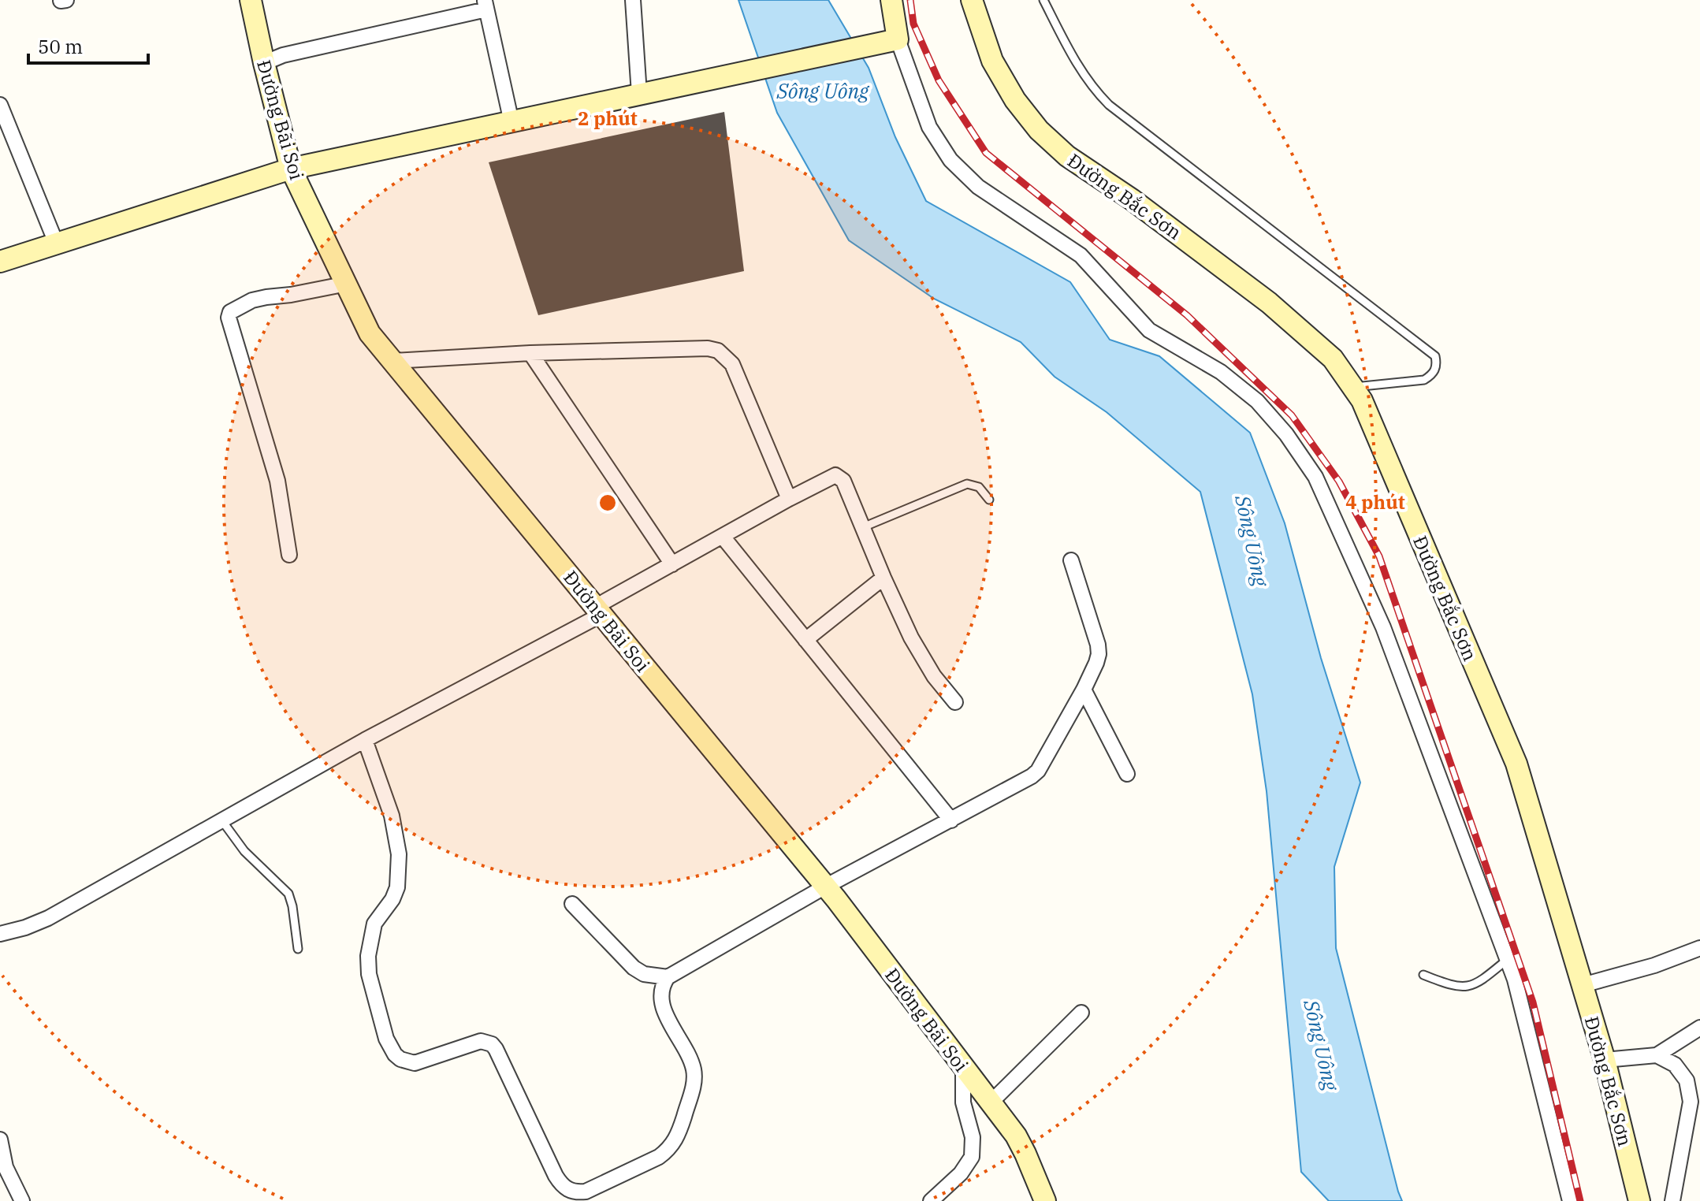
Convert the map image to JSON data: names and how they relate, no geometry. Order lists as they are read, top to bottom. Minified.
{"streets":{"main road":["Đường Bãi Soi","Đường Bắc Sơn"]},"water":["Sông Uông"],"scale_bar":"50 m","rings":["2 phút","4 phút"]}
